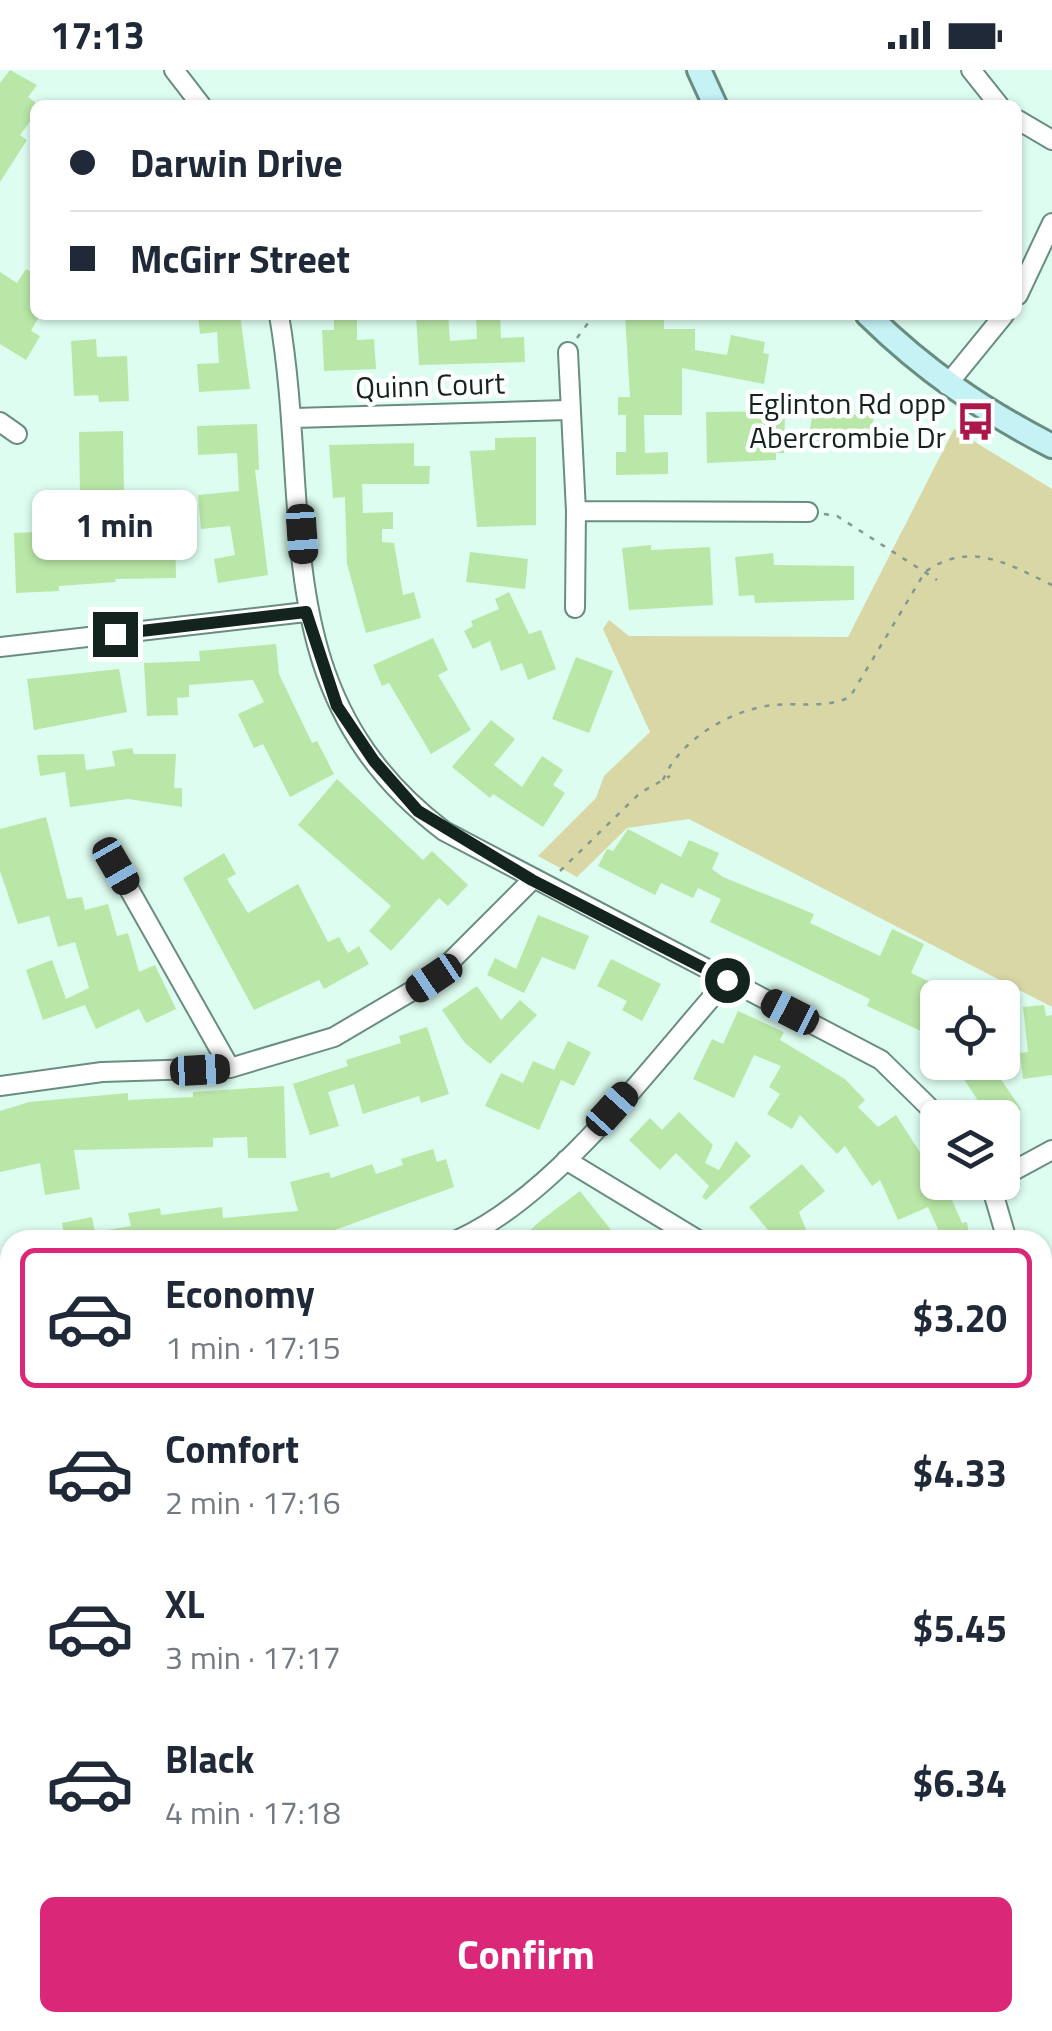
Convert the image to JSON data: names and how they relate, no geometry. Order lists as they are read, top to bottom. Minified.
{"streets":{"street":["Quinn Court"]},"places":{"bus stop":["Eglinton Rd opp Abercrombie Dr"]},"page":{"status":"17:13","banner":["Darwin Drive","McGirr Street"],"bubble":"1 min","list":[{"name":"Economy","note":"1 min · 17:15","value":"$3.20"},{"name":"Comfort","note":"2 min · 17:16","value":"$4.33"},{"name":"XL","note":"3 min · 17:17","value":"$5.45"},{"name":"Black","note":"4 min · 17:18","value":"$6.34"}],"buttons":"Confirm"}}
